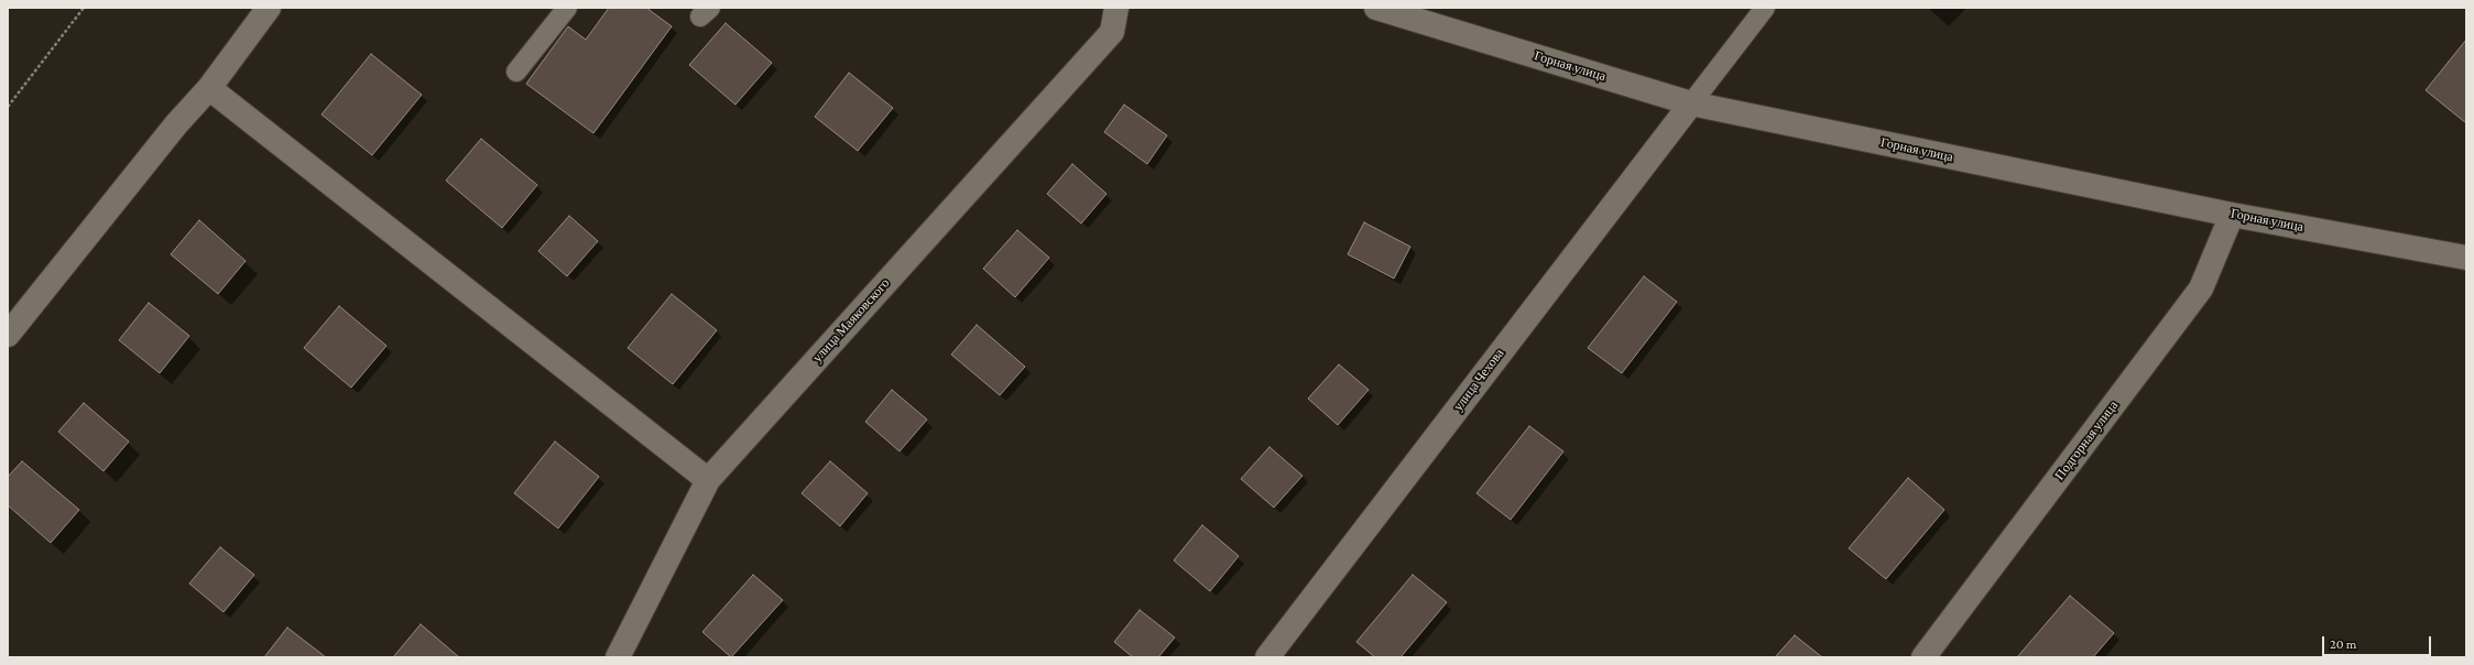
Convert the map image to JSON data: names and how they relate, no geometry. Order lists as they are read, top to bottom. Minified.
{"streets":{"street":["Горная улица","улица Маяковского","улица Чехова","Подгорная улица"]},"crossings":[["Горная улица","улица Чехова"],["Горная улица","Подгорная улица"]],"scale_bar":"20 m"}
